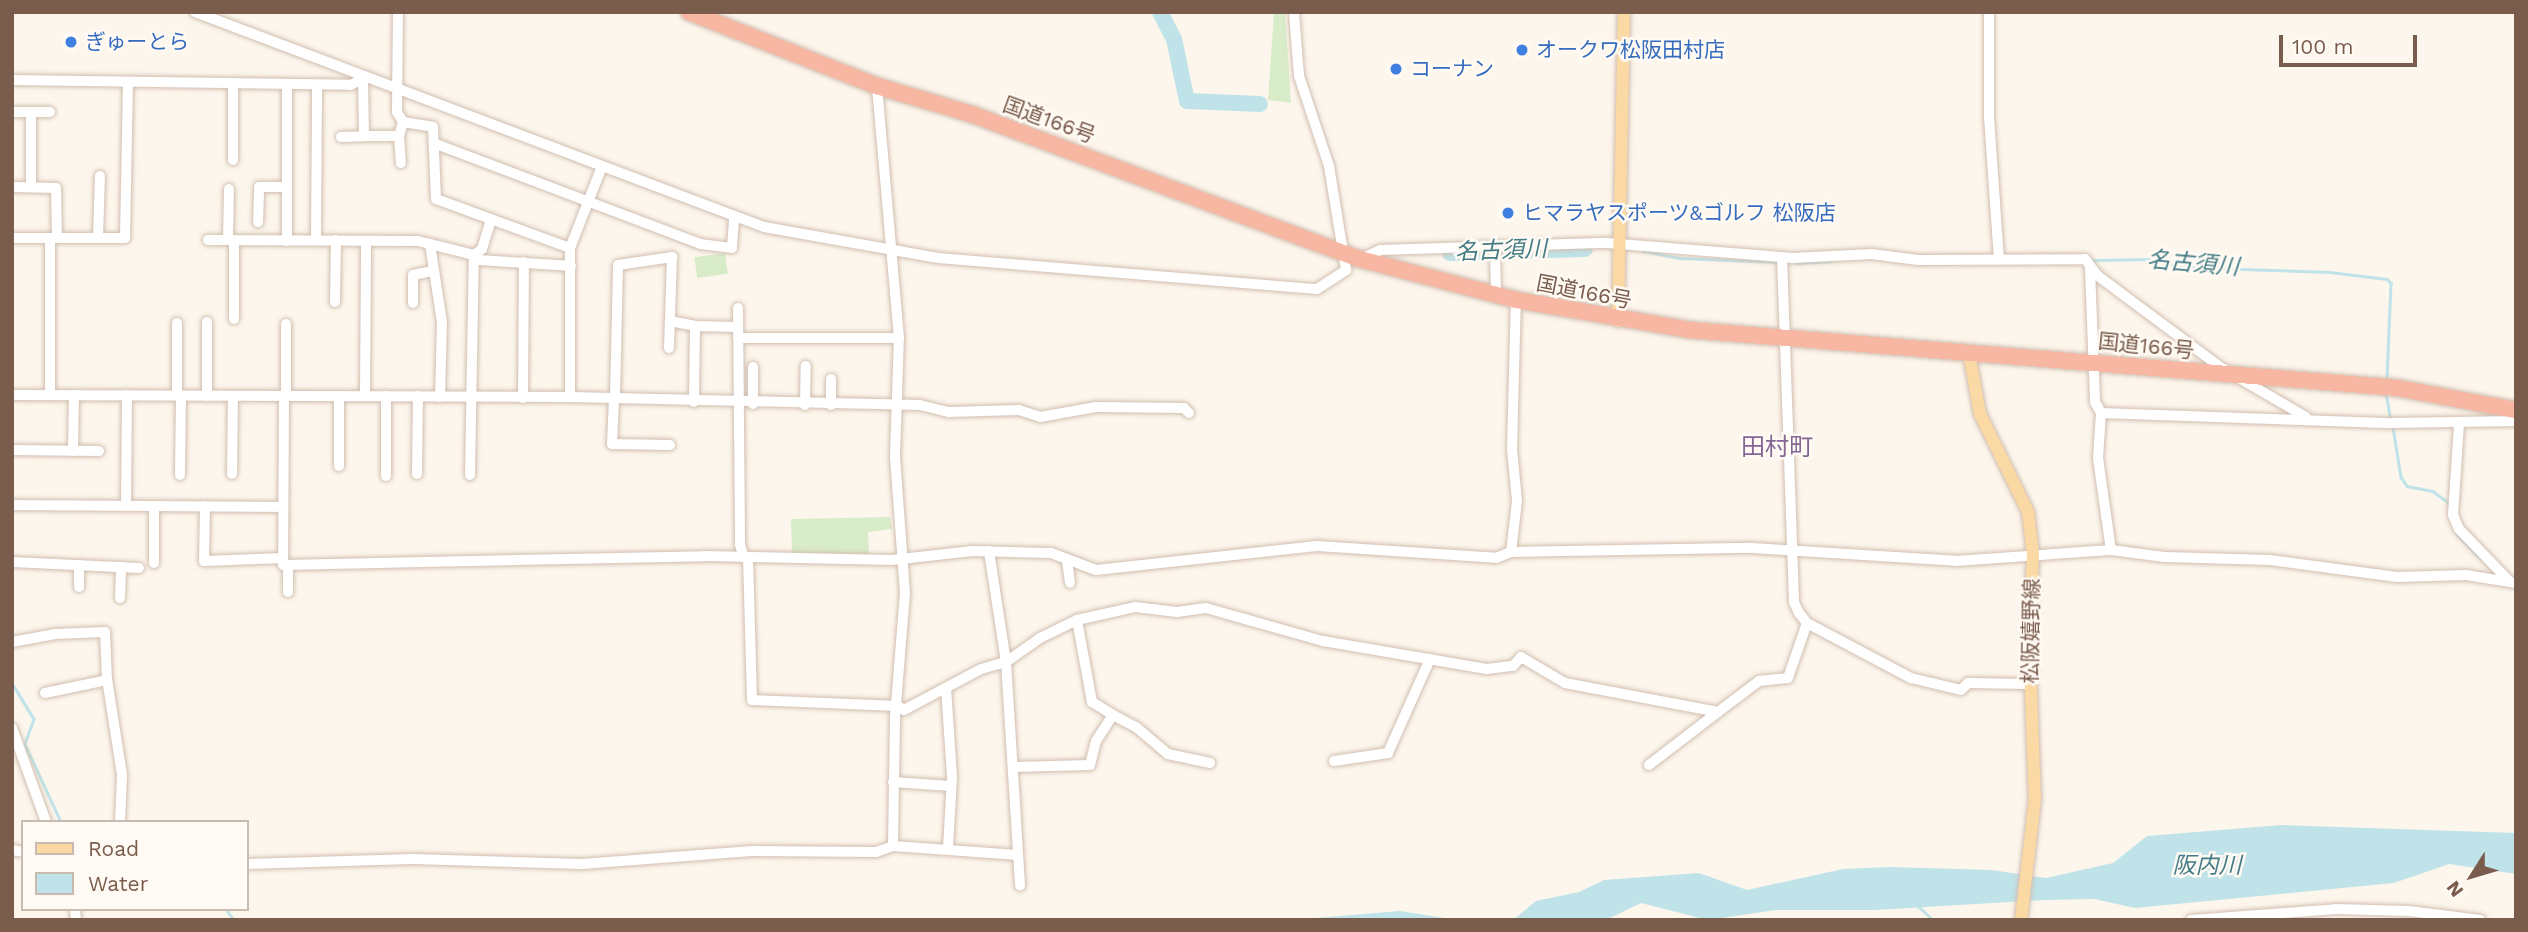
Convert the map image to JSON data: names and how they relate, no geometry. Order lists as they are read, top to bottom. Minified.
{"streets":{"highway":["国道166号"],"main road":["松阪嬉野線"]},"crossings":[["国道166号","松阪嬉野線"]],"districts":["田村町"],"water":["名古須川","阪内川"],"places":["ぎゅーとら","オークワ松阪田村店","コーナン","ヒマラヤスポーツ&ゴルフ 松阪店"],"legend":["Road","Water"],"scale_bar":"100 m","north":"bottom left"}
